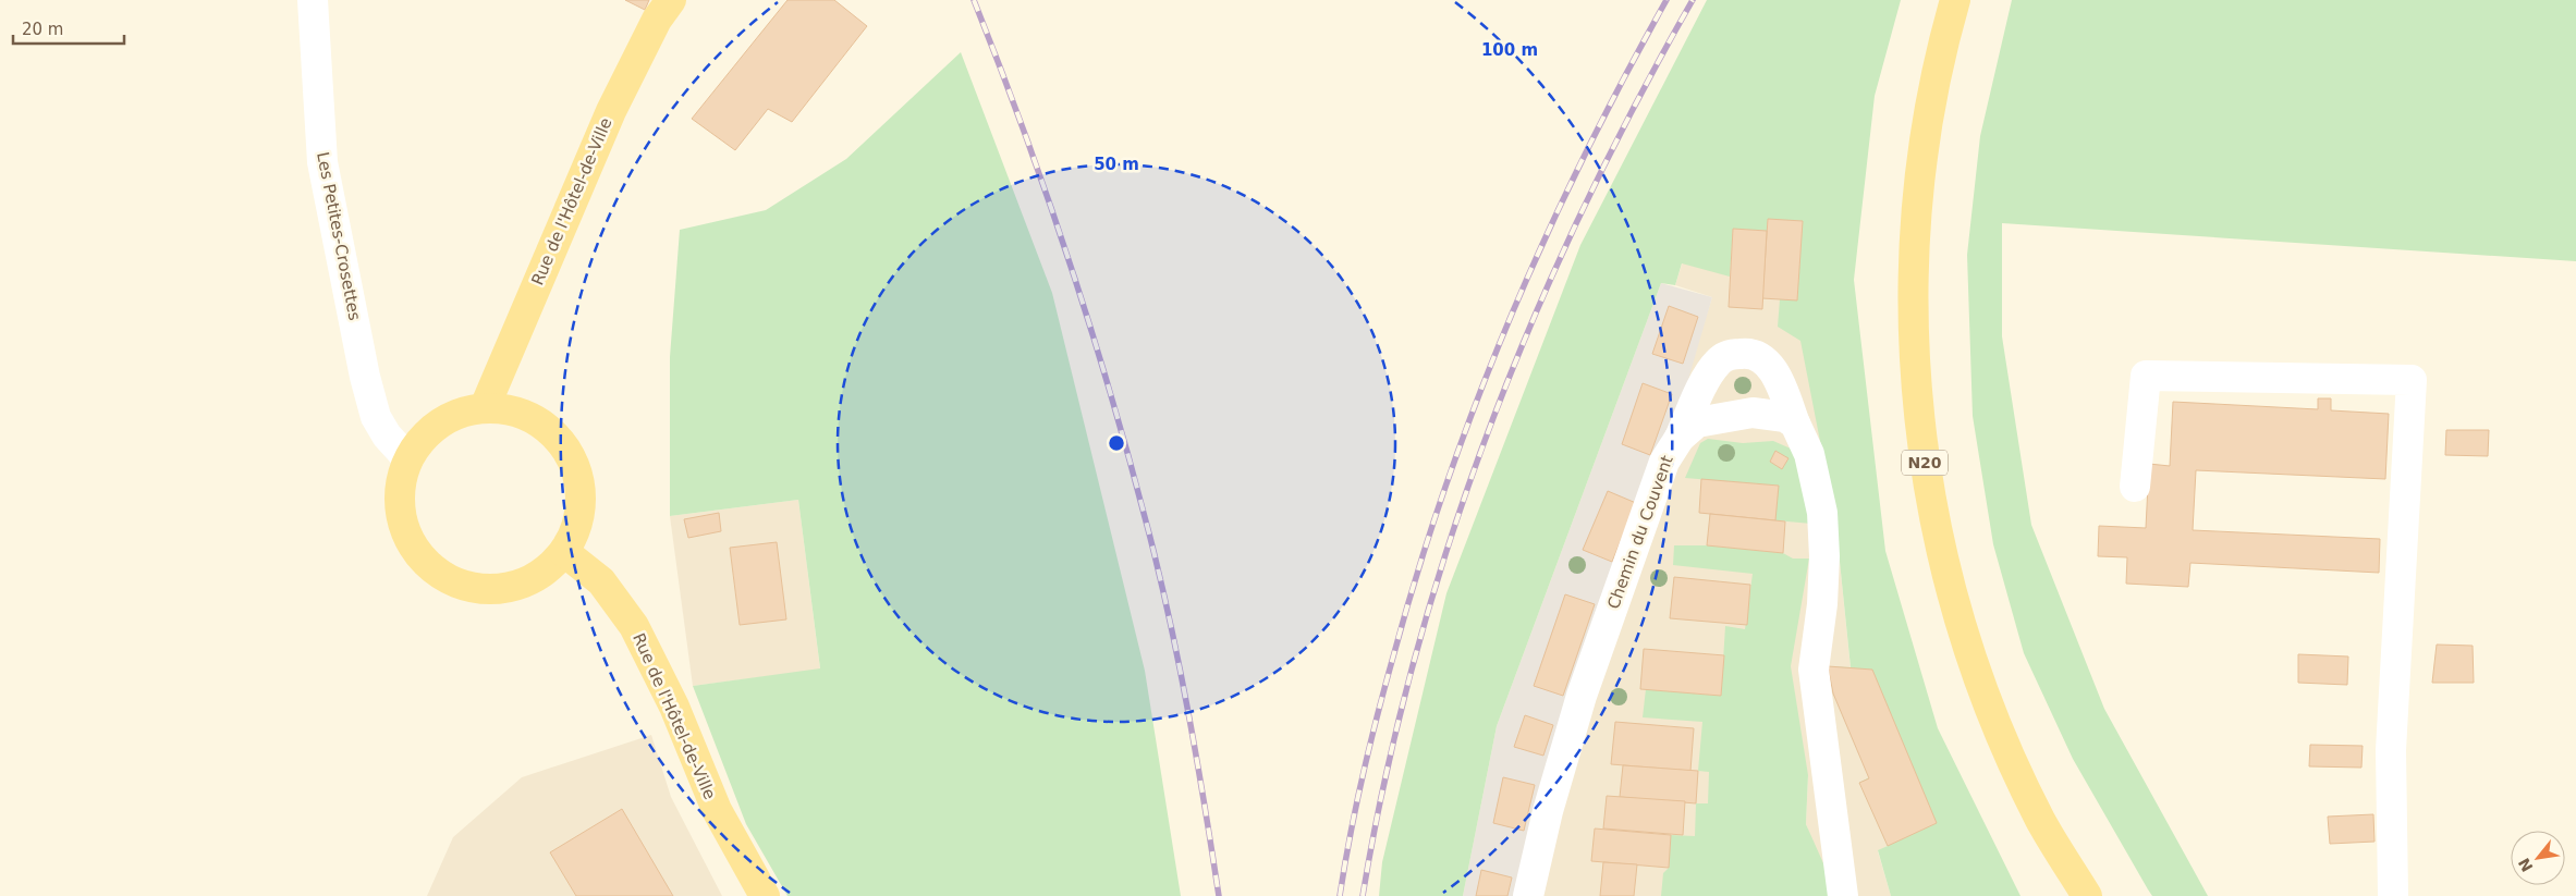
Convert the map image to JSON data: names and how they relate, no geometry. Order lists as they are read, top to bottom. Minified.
{"streets":{"main road":["Rue de l'Hôtel-de-Ville","N20"],"street":["Les Petites-Crosettes","Chemin du Couvent"]},"crossings":[["Rue de l'Hôtel-de-Ville","Les Petites-Crosettes"]],"scale_bar":"20 m","north":"bottom left","rings":["100 m","50 m"]}
